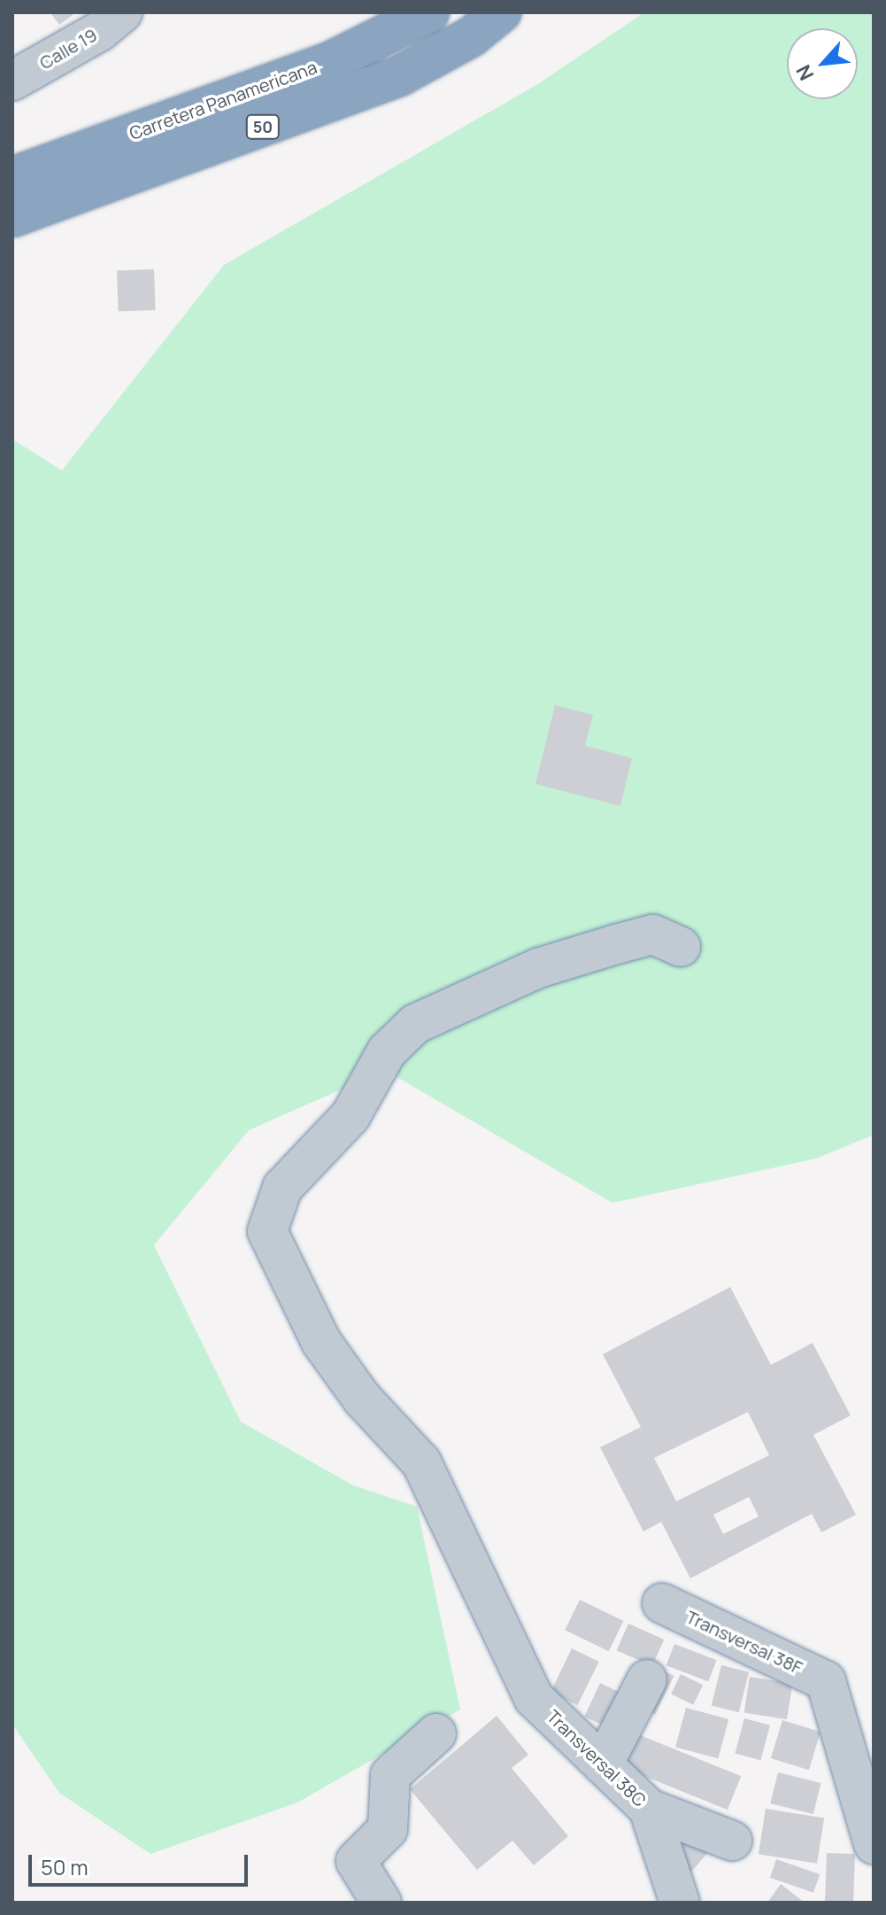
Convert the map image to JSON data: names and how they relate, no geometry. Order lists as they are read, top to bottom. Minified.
{"streets":{"highway":["Carretera Panamericana","50"],"street":["Calle 19","Transversal 38F","Transversal 38C"]},"scale_bar":"50 m","north":"bottom left"}
